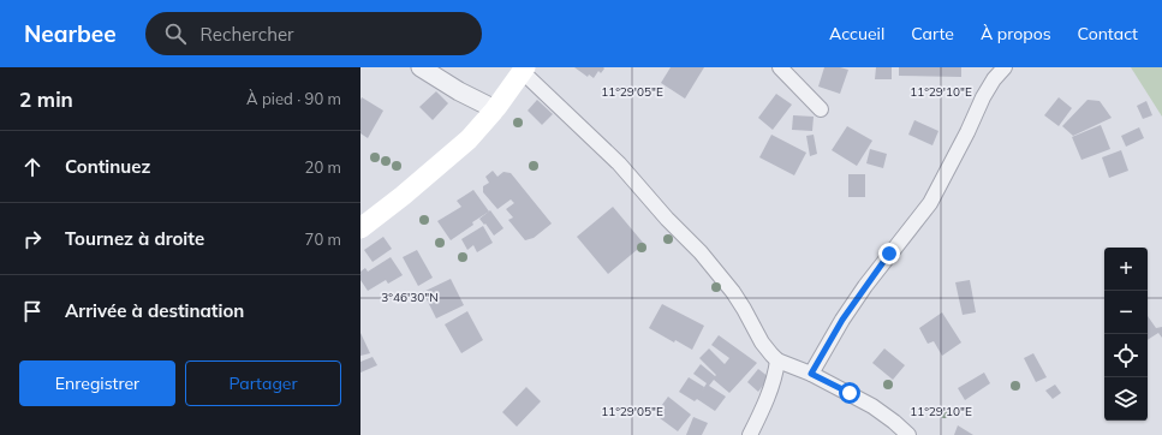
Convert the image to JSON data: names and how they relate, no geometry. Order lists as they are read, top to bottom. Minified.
{"page":{"header":"Nearbee","search":"Rechercher","nav":["Accueil","Carte","À propos","Contact"],"heading":["2 min","À pied · 90 m"],"list":[["Continuez","20 m"],["Tournez à droite","70 m"],"Arrivée à destination"],"map_buttons":["+","−"],"buttons":["Enregistrer","Partager"]},"coordinates":["11°29'05\"E","11°29'10\"E","3°46'30\"N"]}
